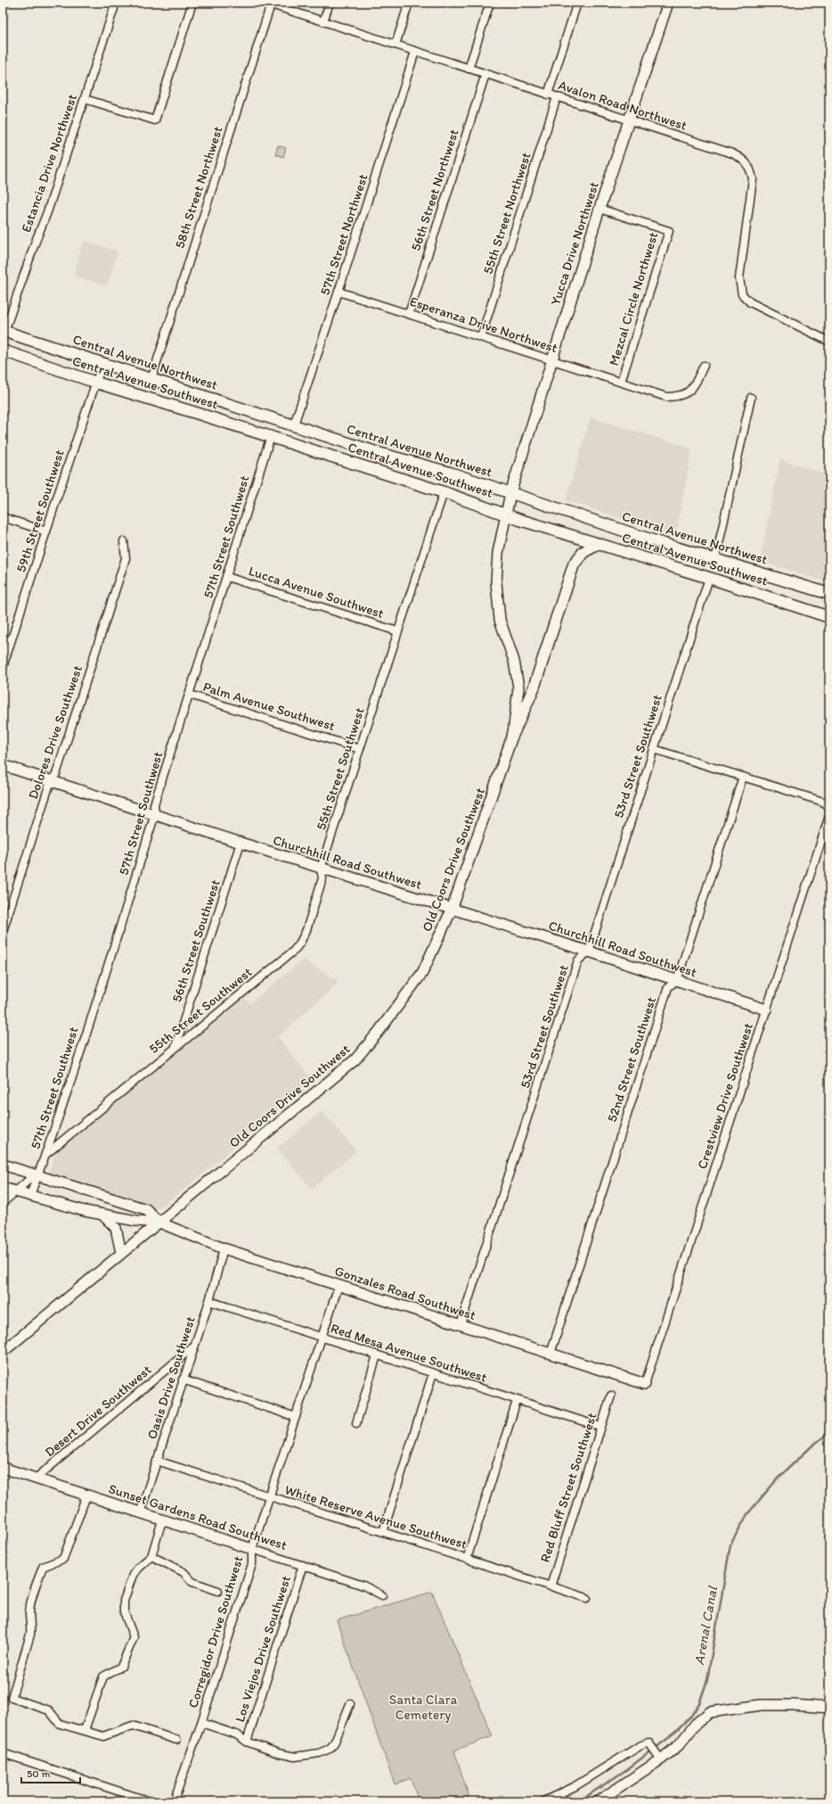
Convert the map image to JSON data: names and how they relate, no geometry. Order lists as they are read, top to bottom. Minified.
{"streets":{"main road":["Central Avenue Northwest","Central Avenue Southwest"],"street":["Avalon Road Northwest","Estancia Drive Northwest","58th Street Northwest","56th Street Northwest","55th Street Northwest","57th Street Northwest","Yucca Drive Northwest","Mezcal Circle Northwest","Esperanza Drive Northwest","59th Street Southwest","57th Street Southwest","Lucca Avenue Southwest","Palm Avenue Southwest","Dolores Drive Southwest","53rd Street Southwest","55th Street Southwest","Old Coors Drive Southwest","Churchhill Road Southwest","56th Street Southwest","52nd Street Southwest","Crestview Drive Southwest","Gonzales Road Southwest","Red Mesa Avenue Southwest","Oasis Drive Southwest","Desert Drive Southwest","Red Bluff Street Southwest","Sunset Gardens Road Southwest","White Reserve Avenue Southwest","Corregidor Drive Southwest","Los Viejos Drive Southwest"]},"crossings":[["Avalon Road Northwest","58th Street Northwest"],["Avalon Road Northwest","56th Street Northwest"],["Avalon Road Northwest","55th Street Northwest"],["Avalon Road Northwest","57th Street Northwest"],["Avalon Road Northwest","Yucca Drive Northwest"],["Estancia Drive Northwest","Central Avenue Northwest"],["58th Street Northwest","Central Avenue Northwest"],["56th Street Northwest","Esperanza Drive Northwest"],["55th Street Northwest","Esperanza Drive Northwest"],["57th Street Northwest","Esperanza Drive Northwest"],["57th Street Northwest","Central Avenue Northwest"],["Yucca Drive Northwest","Mezcal Circle Northwest"],["Yucca Drive Northwest","Esperanza Drive Northwest"],["Yucca Drive Northwest","Central Avenue Northwest"],["Yucca Drive Northwest","Old Coors Drive Southwest"],["Mezcal Circle Northwest","Esperanza Drive Northwest"],["Central Avenue Northwest","59th Street Southwest"],["Central Avenue Northwest","Old Coors Drive Southwest"],["Central Avenue Southwest","59th Street Southwest"],["Central Avenue Southwest","57th Street Southwest"],["Central Avenue Southwest","53rd Street Southwest"],["Central Avenue Southwest","55th Street Southwest"],["Central Avenue Southwest","Old Coors Drive Southwest"],["57th Street Southwest","Lucca Avenue Southwest"],["57th Street Southwest","Palm Avenue Southwest"],["57th Street Southwest","55th Street Southwest"],["57th Street Southwest","Churchhill Road Southwest"],["57th Street Southwest","Gonzales Road Southwest"],["Lucca Avenue Southwest","55th Street Southwest"],["Palm Avenue Southwest","55th Street Southwest"],["Dolores Drive Southwest","Churchhill Road Southwest"],["53rd Street Southwest","Churchhill Road Southwest"],["53rd Street Southwest","Gonzales Road Southwest"],["55th Street Southwest","Churchhill Road Southwest"],["55th Street Southwest","56th Street Southwest"],["Old Coors Drive Southwest","Churchhill Road Southwest"],["Old Coors Drive Southwest","Gonzales Road Southwest"],["Churchhill Road Southwest","56th Street Southwest"],["Churchhill Road Southwest","52nd Street Southwest"],["Churchhill Road Southwest","Crestview Drive Southwest"],["52nd Street Southwest","Gonzales Road Southwest"],["Crestview Drive Southwest","Gonzales Road Southwest"],["Gonzales Road Southwest","Oasis Drive Southwest"],["Gonzales Road Southwest","Corregidor Drive Southwest"],["Red Mesa Avenue Southwest","Oasis Drive Southwest"],["Red Mesa Avenue Southwest","Red Bluff Street Southwest"],["Red Mesa Avenue Southwest","Corregidor Drive Southwest"],["Oasis Drive Southwest","Desert Drive Southwest"],["Oasis Drive Southwest","Sunset Gardens Road Southwest"],["Oasis Drive Southwest","White Reserve Avenue Southwest"],["Desert Drive Southwest","Sunset Gardens Road Southwest"],["Red Bluff Street Southwest","White Reserve Avenue Southwest"],["Sunset Gardens Road Southwest","Corregidor Drive Southwest"],["Sunset Gardens Road Southwest","Los Viejos Drive Southwest"],["White Reserve Avenue Southwest","Corregidor Drive Southwest"]],"water":["Arenal Canal"],"parks":["Santa Clara Cemetery"],"scale_bar":"50 m"}
